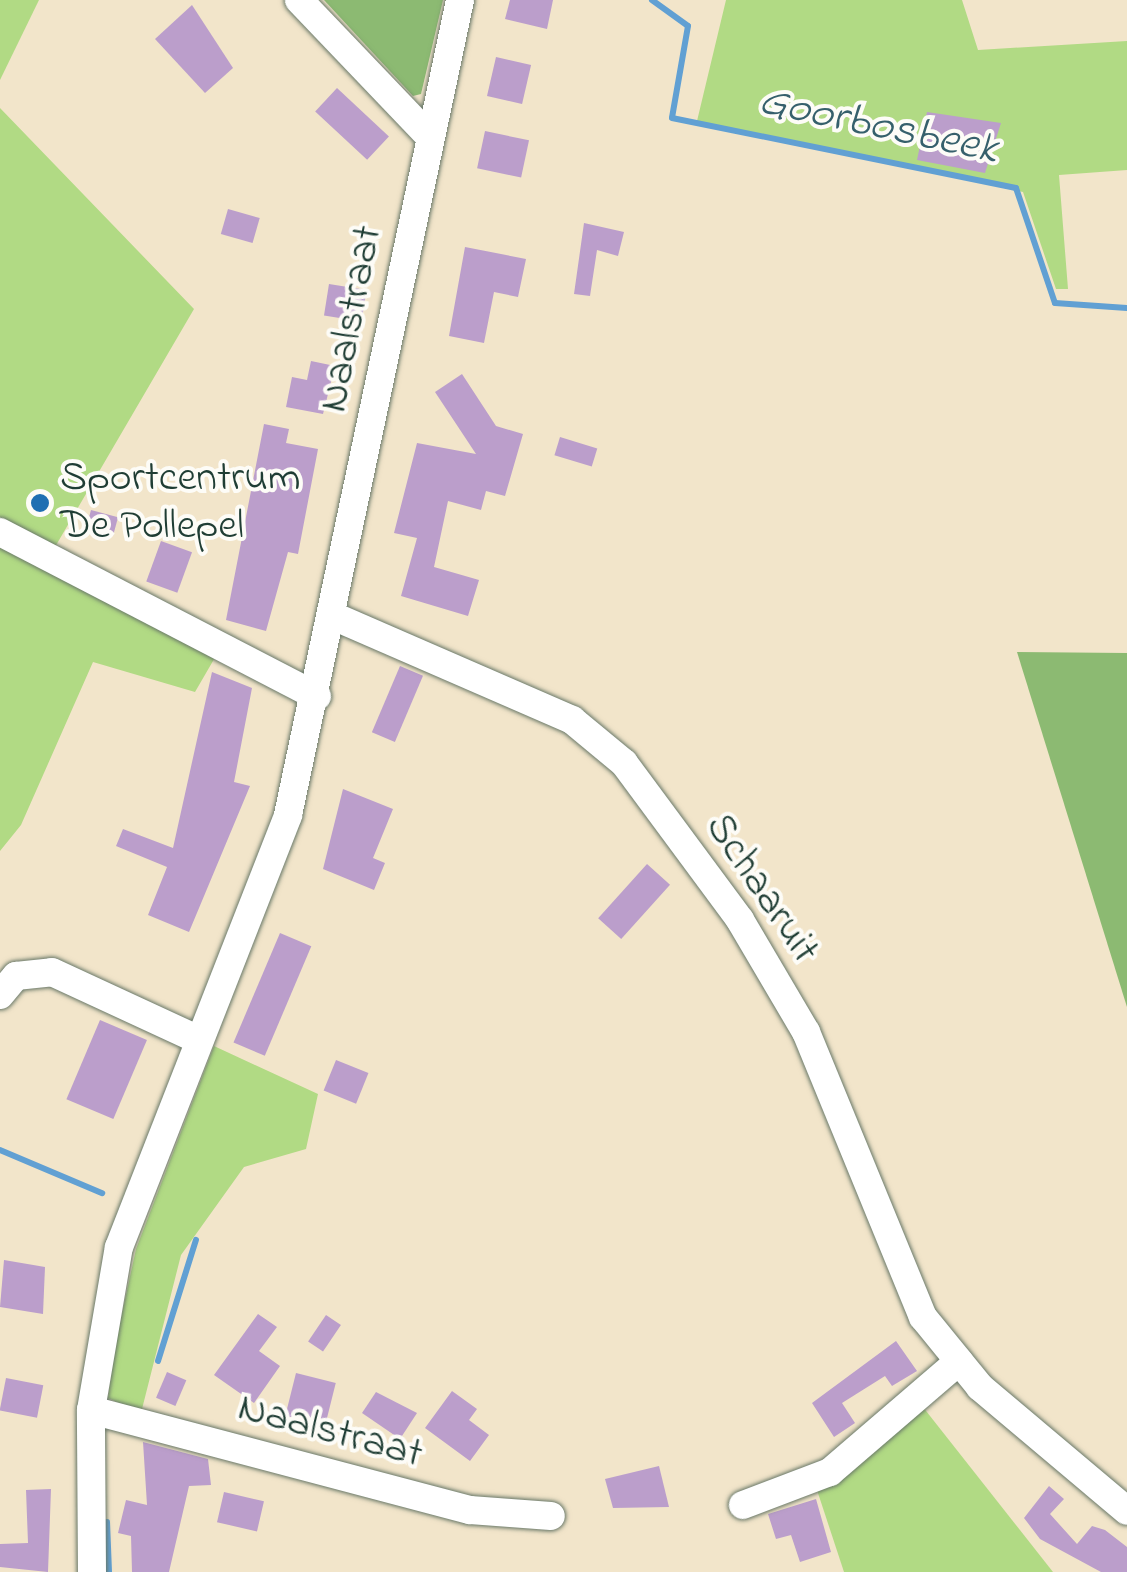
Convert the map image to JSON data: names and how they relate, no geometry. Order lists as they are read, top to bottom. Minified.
{"streets":{"street":["Naalstraat","Schaaruit"]},"crossings":[["Naalstraat","Schaaruit"]],"water":["Goorbosbeek"],"places":["Sportcentrum De Pollepel"]}
